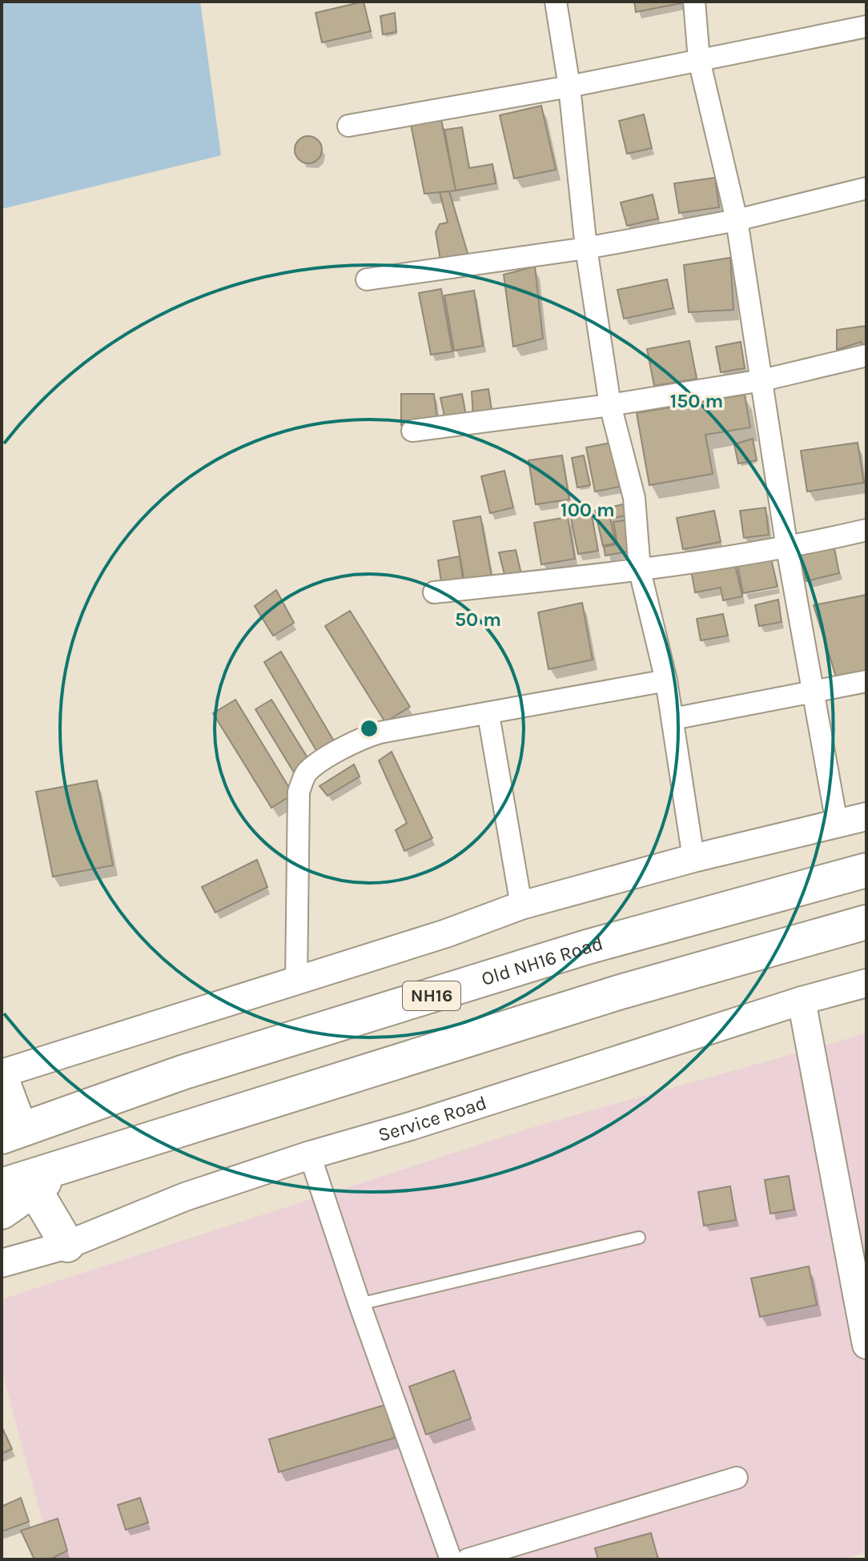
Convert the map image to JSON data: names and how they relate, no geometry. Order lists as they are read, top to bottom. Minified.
{"streets":{"main road":["Old NH16 Road","NH16"],"street":["Service Road"]},"rings":["150 m","100 m","50 m"]}
